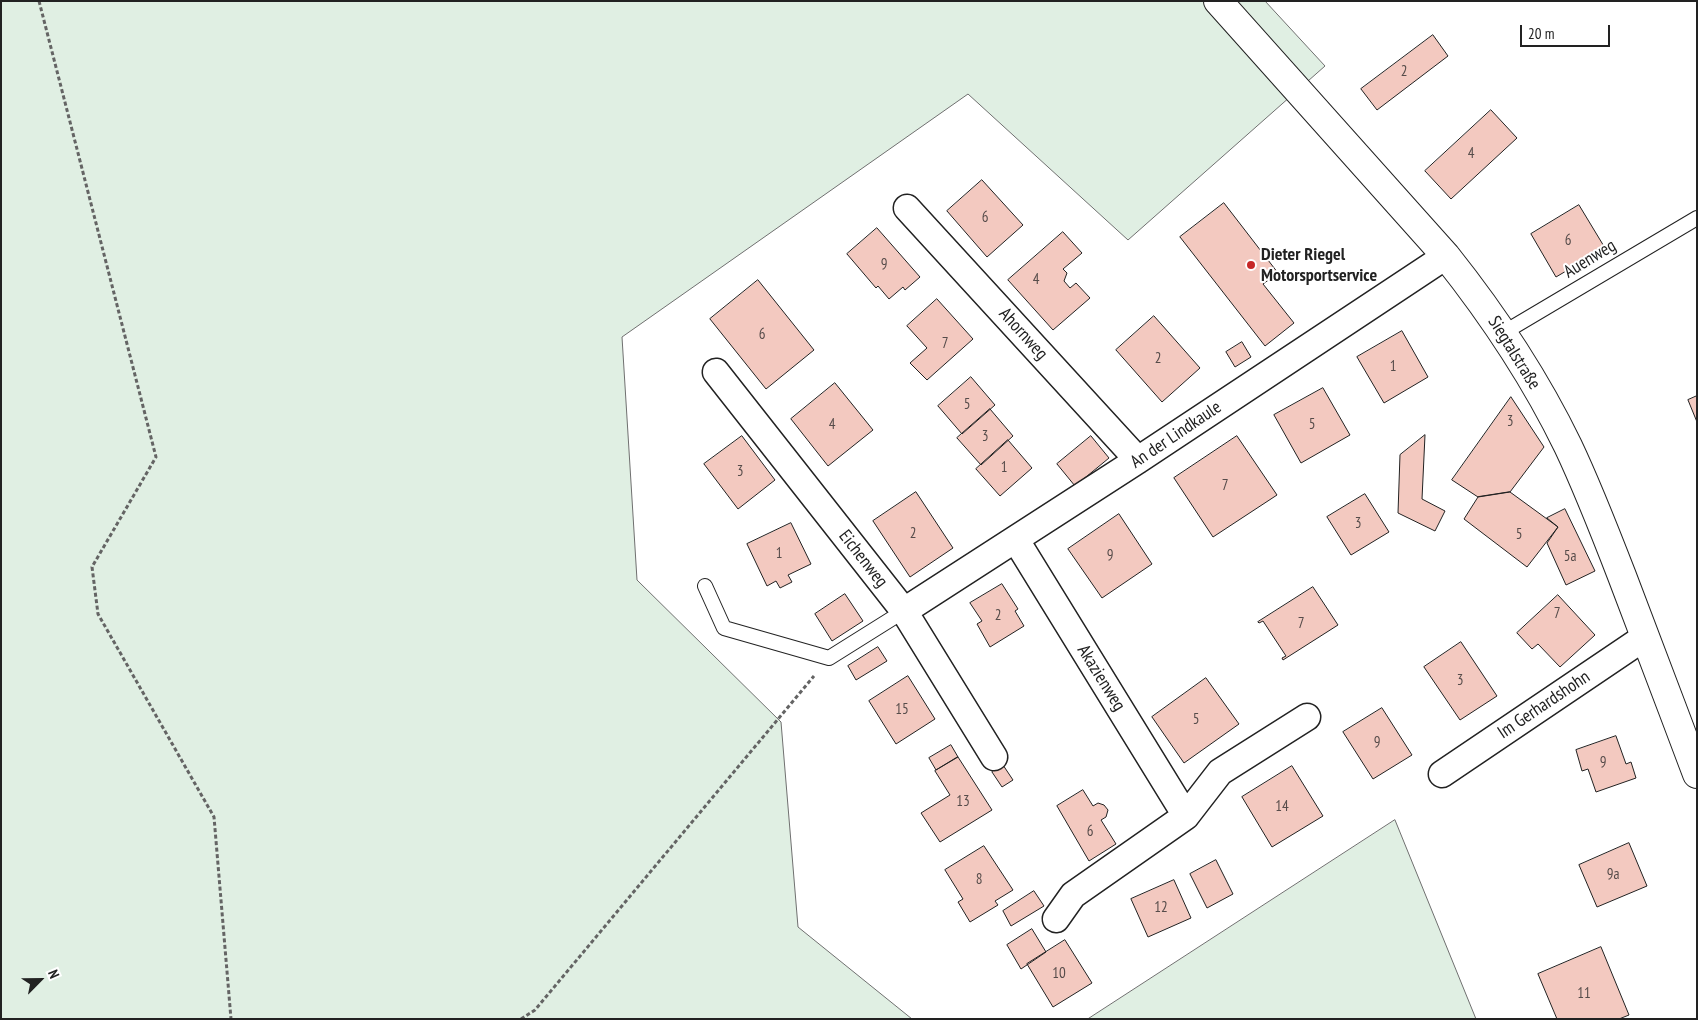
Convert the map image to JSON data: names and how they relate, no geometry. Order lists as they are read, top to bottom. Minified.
{"streets":{"main road":["Siegtalstraße"],"street":["Ahornweg","An der Lindkaule","Eichenweg","Akazienweg","Im Gerhardshohn"],"lane":["Auenweg"]},"crossings":[["Auenweg","Siegtalstraße"],["Ahornweg","An der Lindkaule"],["Siegtalstraße","An der Lindkaule"],["Siegtalstraße","Im Gerhardshohn"],["An der Lindkaule","Eichenweg"],["An der Lindkaule","Akazienweg"]],"places":["Dieter Riegel Motorsportservice"],"house_numbers":["2","4","6","6","9","4","6","7","2","1","5","3","4","5","3","1","3","7","3","2","5","1","9","5a","7","2","7","3","15","5","9","9","13","14","6","9a","8","12","10","11"],"scale_bar":"20 m","north":"top right"}
